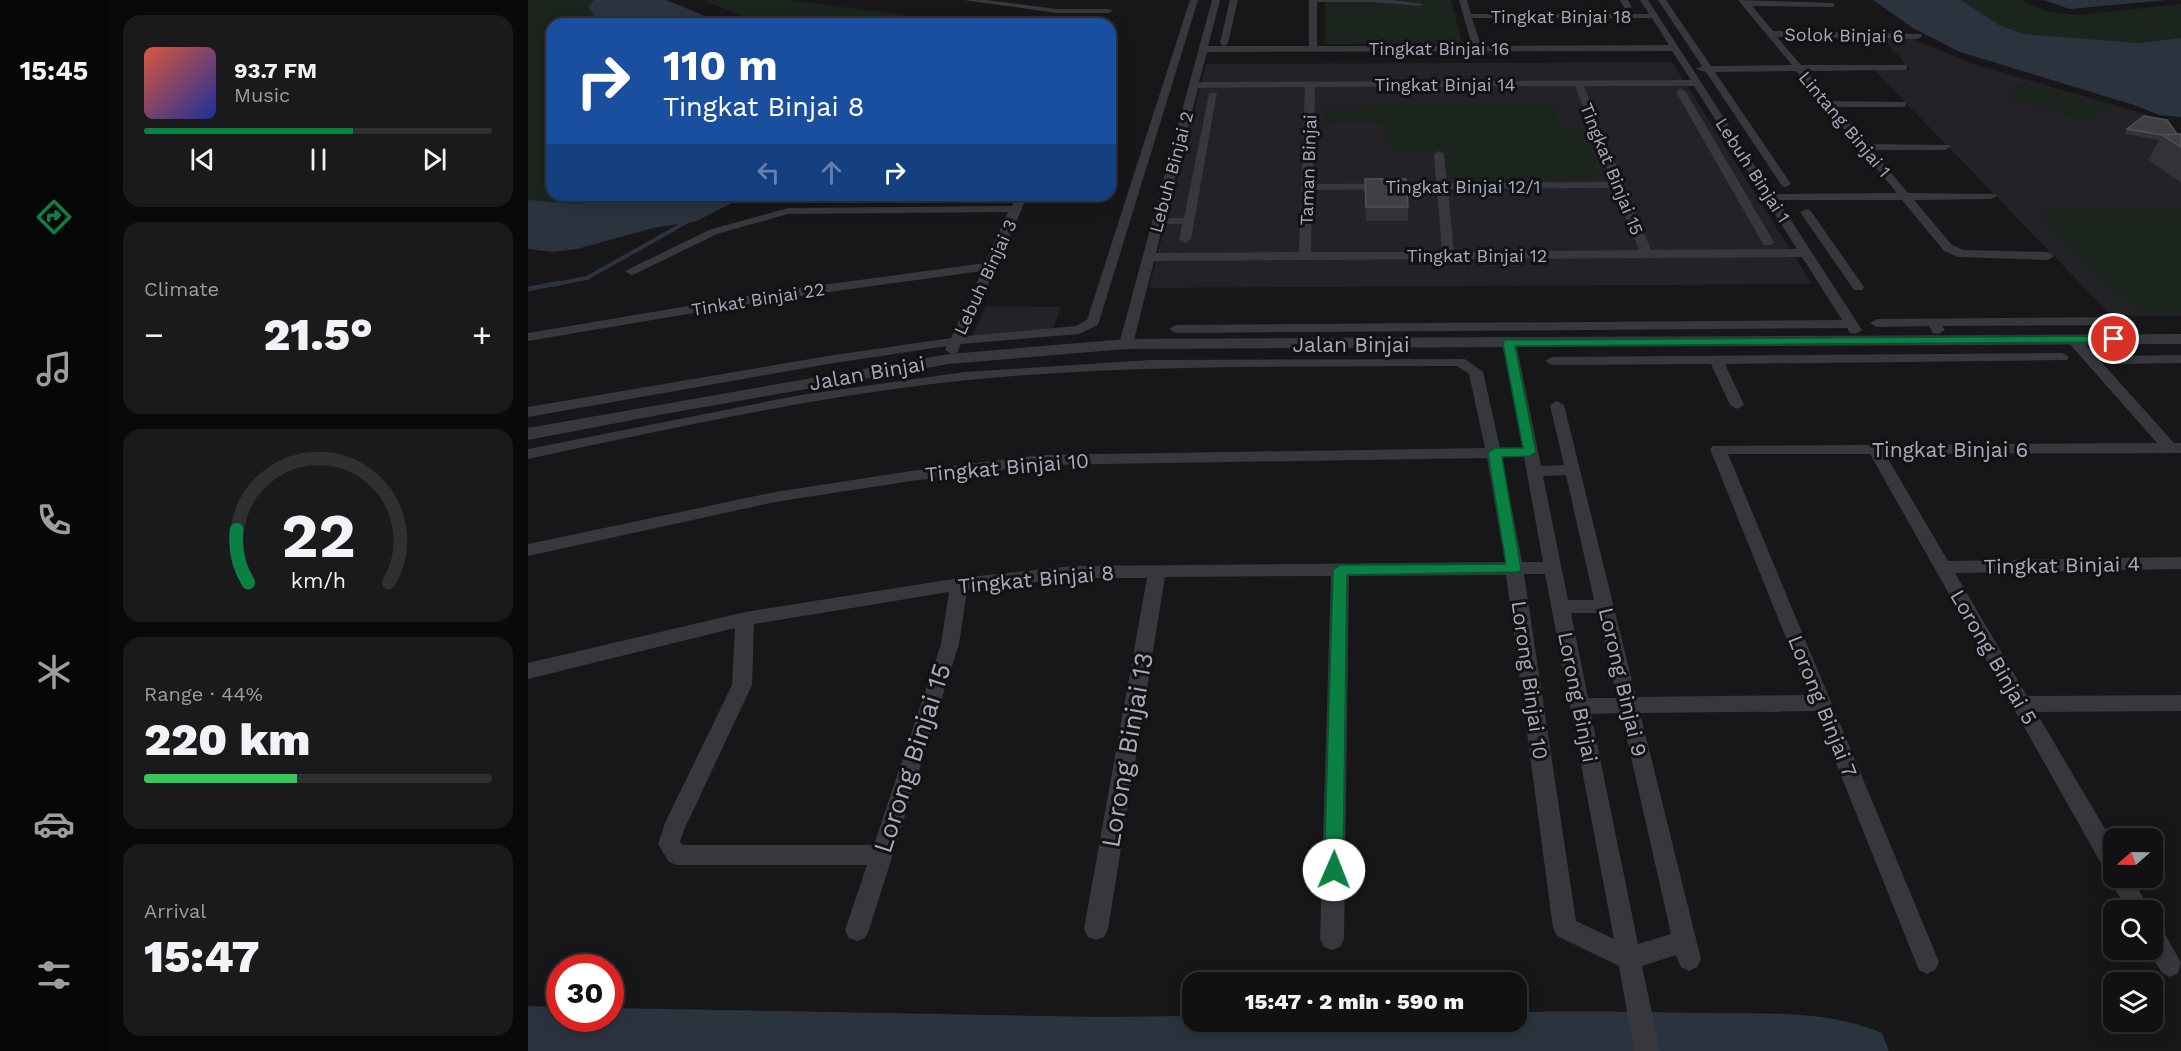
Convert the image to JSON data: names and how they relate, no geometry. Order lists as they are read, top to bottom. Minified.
{"streets":{"street":["Tingkat Binjai 18","Solok Binjai 6","Tingkat Binjai 16","Tingkat Binjai 14","Lintang Binjai 1","Tingkat Binjai 15","Taman Binjai","Lebuh Binjai 1","Lebuh Binjai 2","Tingkat Binjai 12/1","Tingkat Binjai 12","Lebuh Binjai 3","Tinkat Binjai 22","Jalan Binjai","Tingkat Binjai 6","Tingkat Binjai 10","Tingkat Binjai 4","Tingkat Binjai 8","Lorong Binjai 5","Lorong Binjai 10","Lorong Binjai 9","Lorong Binjai","Lorong Binjai 7","Lorong Binjai 13","Lorong Binjai 15"]},"crossings":[["Tingkat Binjai 18","Lebuh Binjai 1"],["Solok Binjai 6","Lintang Binjai 1"],["Tingkat Binjai 16","Lebuh Binjai 1"],["Tingkat Binjai 16","Lebuh Binjai 2"],["Tingkat Binjai 14","Tingkat Binjai 15"],["Tingkat Binjai 14","Taman Binjai"],["Tingkat Binjai 14","Lebuh Binjai 1"],["Tingkat Binjai 14","Lebuh Binjai 2"],["Tingkat Binjai 15","Tingkat Binjai 12/1"],["Tingkat Binjai 15","Tingkat Binjai 12"],["Taman Binjai","Tingkat Binjai 12/1"],["Taman Binjai","Tingkat Binjai 12"],["Lebuh Binjai 1","Tingkat Binjai 12"],["Lebuh Binjai 1","Jalan Binjai"],["Lebuh Binjai 2","Tingkat Binjai 12"],["Lebuh Binjai 2","Lebuh Binjai 3"],["Lebuh Binjai 2","Jalan Binjai"],["Lebuh Binjai 3","Tinkat Binjai 22"],["Lebuh Binjai 3","Jalan Binjai"],["Jalan Binjai","Lorong Binjai"],["Tingkat Binjai 6","Lorong Binjai 5"],["Tingkat Binjai 6","Lorong Binjai 7"],["Tingkat Binjai 10","Lorong Binjai 10"],["Tingkat Binjai 10","Lorong Binjai 9"],["Tingkat Binjai 10","Lorong Binjai"],["Tingkat Binjai 4","Lorong Binjai 5"],["Tingkat Binjai 8","Lorong Binjai 10"],["Tingkat Binjai 8","Lorong Binjai"],["Tingkat Binjai 8","Lorong Binjai 13"],["Tingkat Binjai 8","Lorong Binjai 15"],["Lorong Binjai 10","Lorong Binjai 9"],["Lorong Binjai 10","Lorong Binjai"],["Lorong Binjai 9","Lorong Binjai"]],"north":"left","page":{"tabs":"15:45","turn":["110 m","Tingkat Binjai 8"],"song":["93.7 FM","Music"],"tile":["Climate",["Range · 44%","220 km"],["Arrival","15:47"]],"heat":["−","21.5°","+"],"limit":"30","trip":"15:47 · 2 min · 590 m","gauge":["22","km/h"]}}
